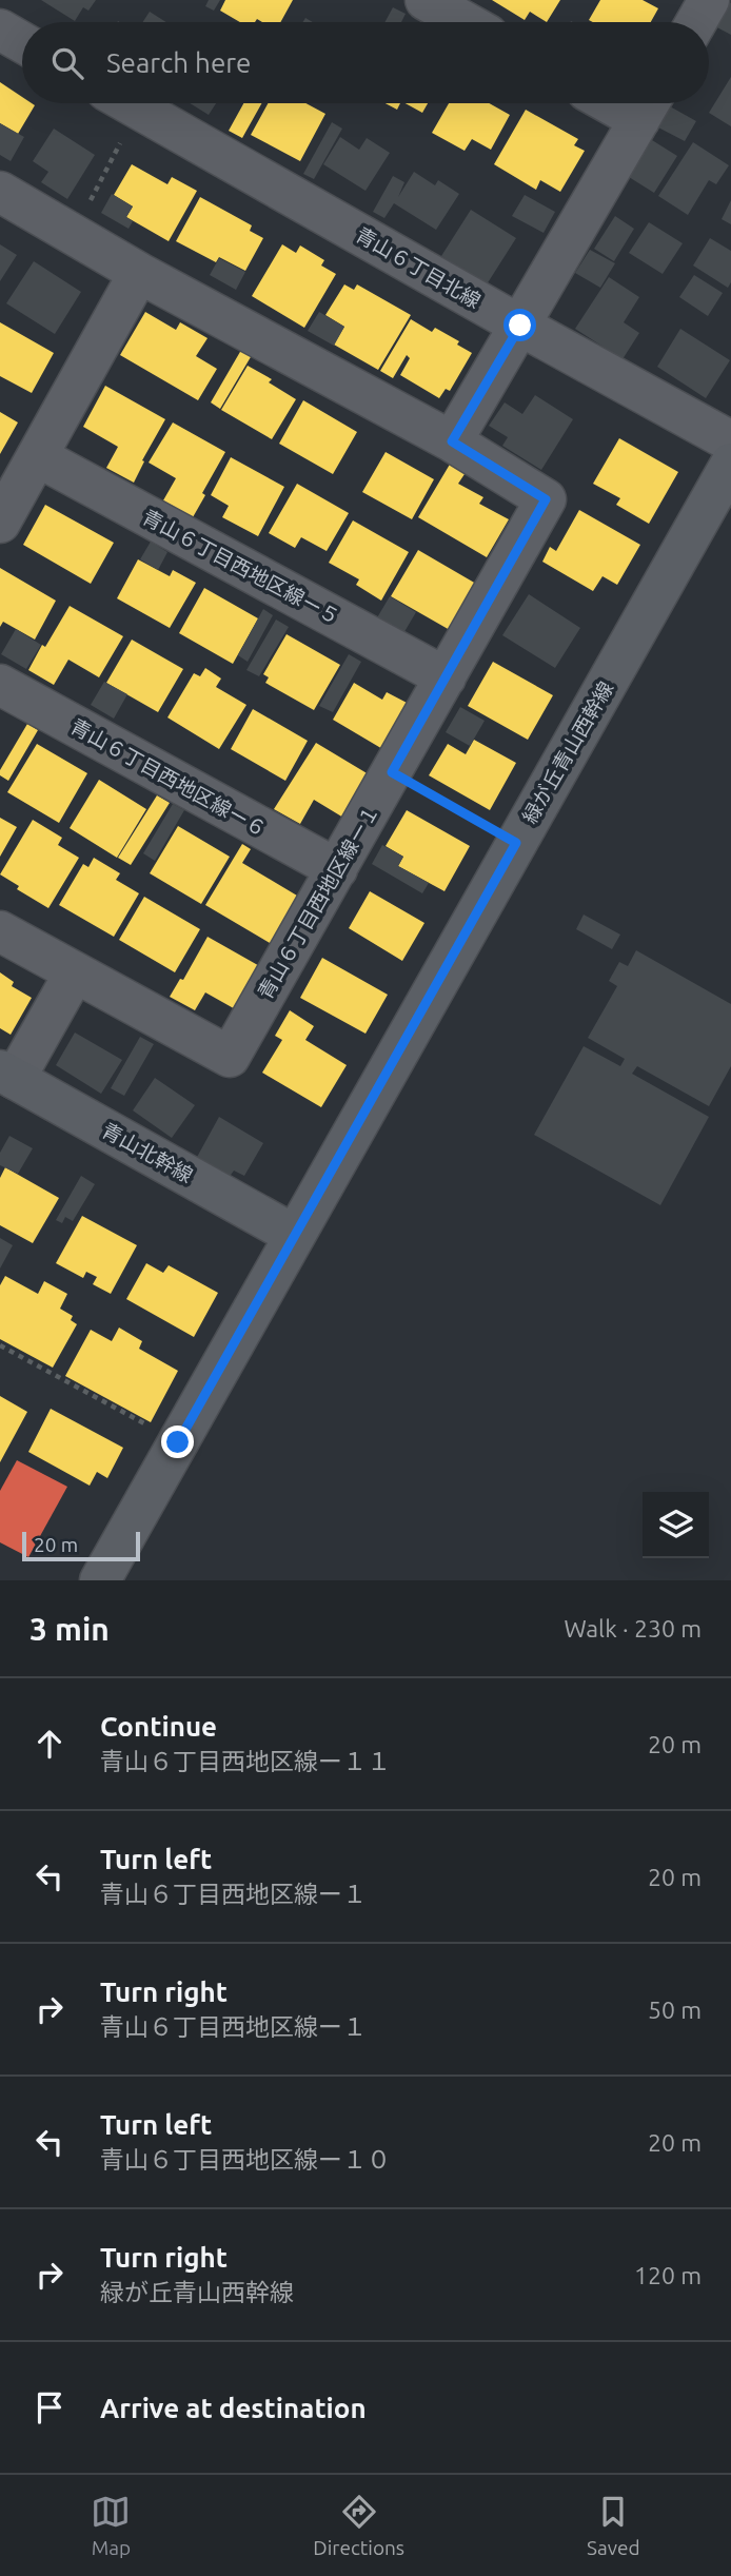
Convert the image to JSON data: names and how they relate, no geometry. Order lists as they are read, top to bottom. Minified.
{"streets":{"street":["青山６丁目北線","青山６丁目西地区線ー５","緑が丘青山西幹線","青山６丁目西地区線ー６","青山６丁目西地区線ー１","青山北幹線"]},"crossings":[["青山６丁目西地区線ー５","青山６丁目西地区線ー１"],["緑が丘青山西幹線","青山北幹線"],["青山６丁目西地区線ー６","青山６丁目西地区線ー１"]],"scale_bar":"20 m","page":{"search":"Search here","scale":"20 m","heading":["3 min","Walk · 230 m"],"list":[["Continue","青山６丁目西地区線ー１１","20 m"],["Turn left","青山６丁目西地区線ー１","20 m"],["Turn right","青山６丁目西地区線ー１","50 m"],["Turn left","青山６丁目西地区線ー１０","20 m"],["Turn right","緑が丘青山西幹線","120 m"],"Arrive at destination"],"nav":["Map","Directions","Saved"]}}
